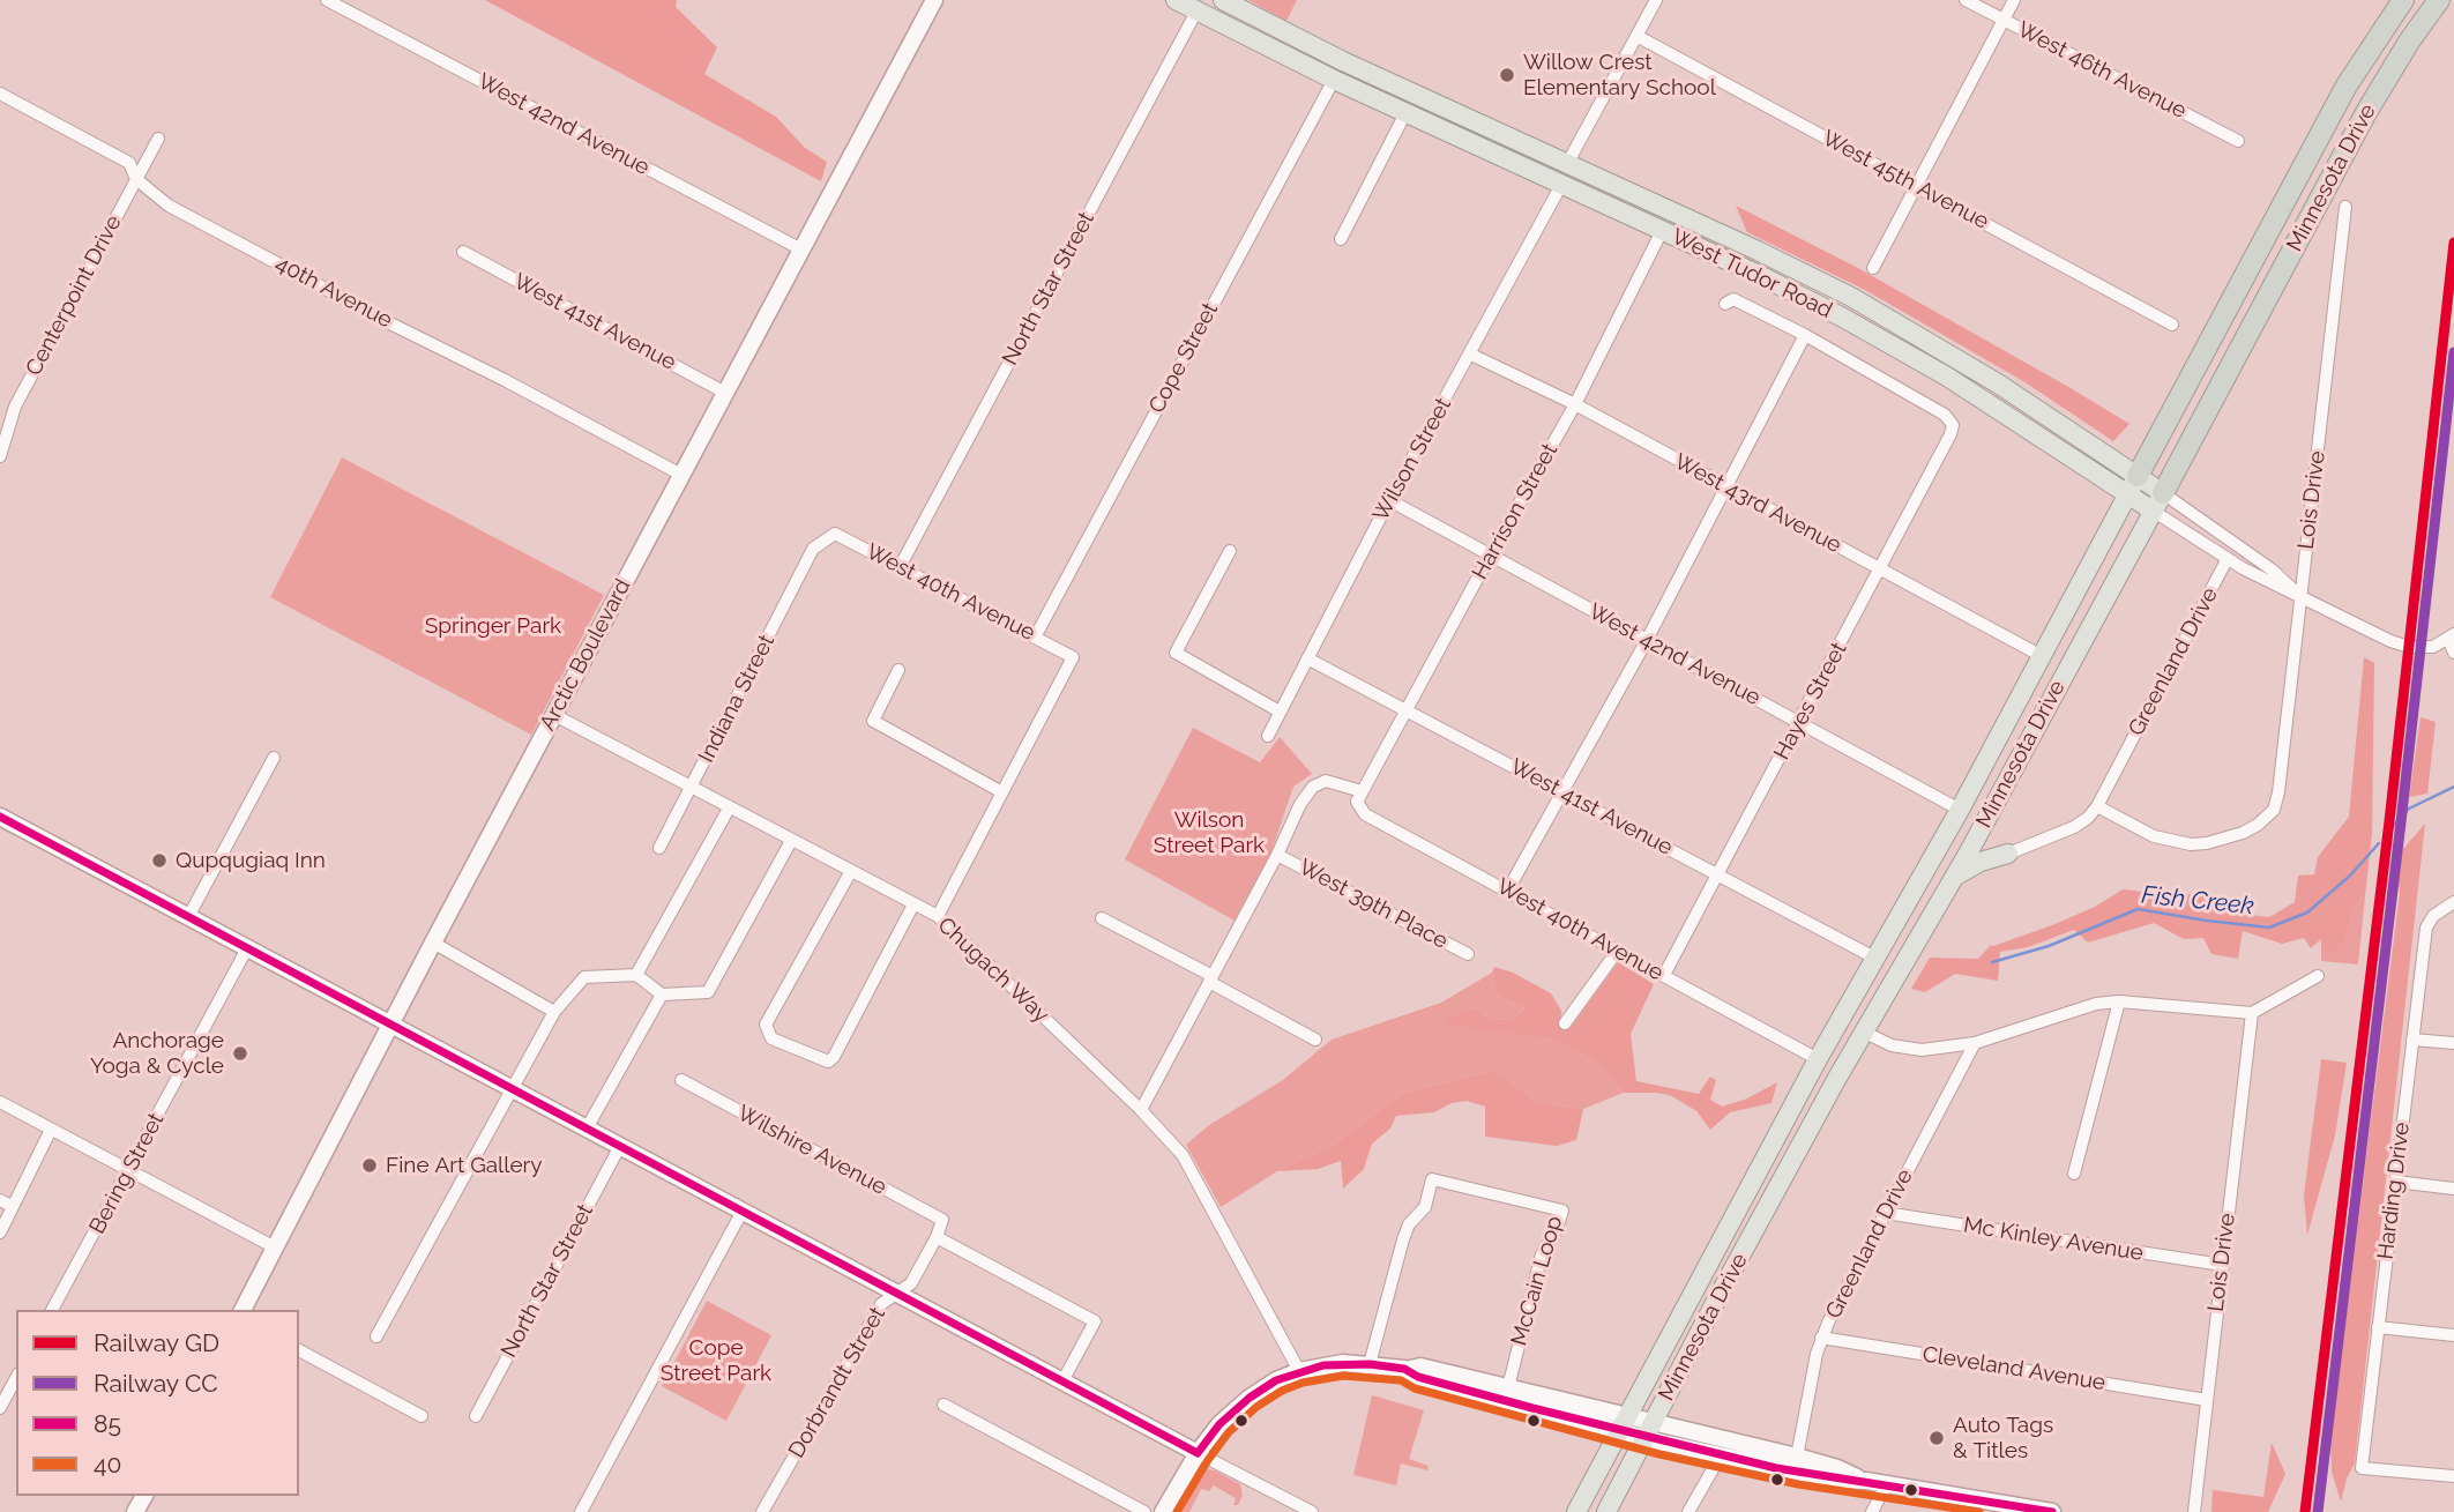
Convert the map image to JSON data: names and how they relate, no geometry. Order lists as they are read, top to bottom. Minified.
{"streets":{"highway":["Minnesota Drive"],"main road":["West Tudor Road","Arctic Boulevard"],"street":["West 46th Avenue","West 42nd Avenue","West 45th Avenue","North Star Street","40th Avenue","Centerpoint Drive","West 41st Avenue","Cope Street","Wilson Street","Lois Drive","West 43rd Avenue","Harrison Street","West 40th Avenue","Greenland Drive","Indiana Street","Hayes Street","West 39th Place","Chugach Way","Wilshire Avenue","Bering Street","Harding Drive","Mc Kinley Avenue","McCain Loop","Cleveland Avenue","Dorbrandt Street"]},"crossings":[["West 42nd Avenue","Minnesota Drive"],["West 42nd Avenue","Wilson Street"],["West 42nd Avenue","Harrison Street"],["West 42nd Avenue","Arctic Boulevard"],["West 42nd Avenue","Hayes Street"],["Minnesota Drive","West Tudor Road"],["Minnesota Drive","West 41st Avenue"],["Minnesota Drive","West 43rd Avenue"],["Minnesota Drive","West 40th Avenue"],["West Tudor Road","North Star Street"],["West Tudor Road","Cope Street"],["West Tudor Road","Wilson Street"],["West Tudor Road","Lois Drive"],["West Tudor Road","Harrison Street"],["West Tudor Road","Greenland Drive"],["North Star Street","West 40th Avenue"],["40th Avenue","Centerpoint Drive"],["40th Avenue","Arctic Boulevard"],["West 41st Avenue","Wilson Street"],["West 41st Avenue","Harrison Street"],["West 41st Avenue","Arctic Boulevard"],["West 41st Avenue","Hayes Street"],["Cope Street","West 40th Avenue"],["Wilson Street","West 43rd Avenue"],["Lois Drive","Greenland Drive"],["Lois Drive","Mc Kinley Avenue"],["Lois Drive","Cleveland Avenue"],["West 43rd Avenue","Harrison Street"],["West 43rd Avenue","Hayes Street"],["Harrison Street","West 40th Avenue"],["West 40th Avenue","Indiana Street"],["West 40th Avenue","Hayes Street"],["Arctic Boulevard","Chugach Way"],["Greenland Drive","Mc Kinley Avenue"],["Greenland Drive","Cleveland Avenue"],["Indiana Street","Chugach Way"],["Wilshire Avenue","Dorbrandt Street"]],"water":["Fish Creek"],"parks":["Springer Park","Wilson Street Park","Cope Street Park"],"places":["Willow Crest Elementary School","Qupqugiaq Inn","Anchorage Yoga & Cycle","Fine Art Gallery","Auto Tags & Titles"],"lines":["rail line GD","rail line CC","transit line 85","transit line 40"],"legend":["Railway GD","Railway CC","85","40"]}
